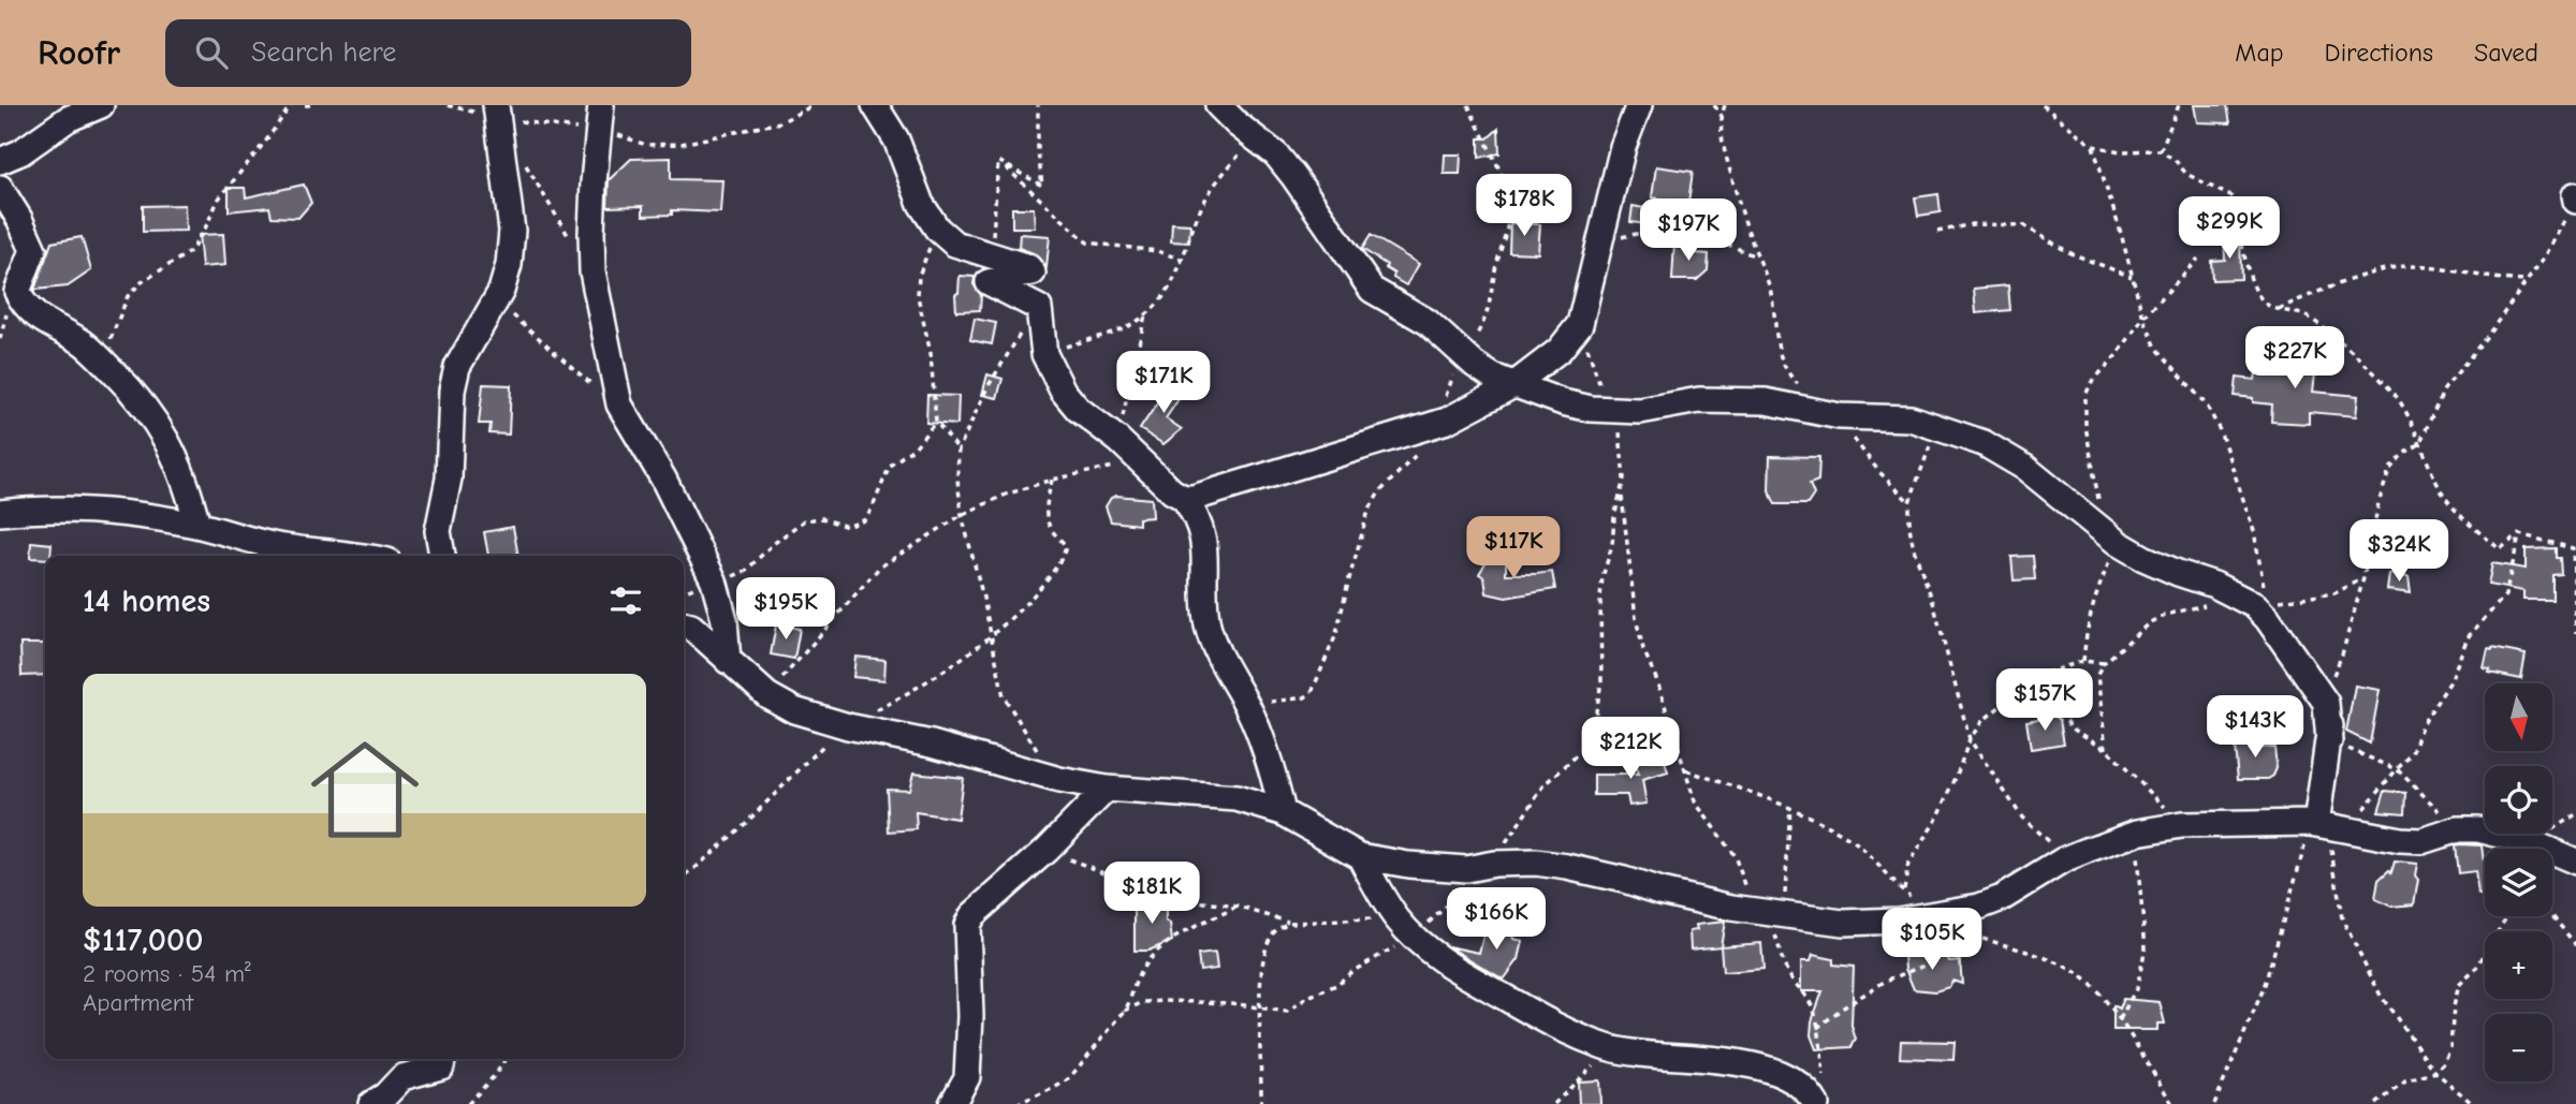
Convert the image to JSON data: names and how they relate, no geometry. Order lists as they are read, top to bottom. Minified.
{"north":"bottom","page":{"header":"Roofr","search":"Search here","nav":["Map","Directions","Saved"],"price":["$178K","$299K","$197K","$227K","$171K","$117K","$324K","$195K","$157K","$143K","$212K","$181K","$166K","$105K"],"heading":"14 homes","list":[{"name":"$117,000","note":"2 rooms · 54 m² · Apartment"}],"map_buttons":["+","−"]}}
